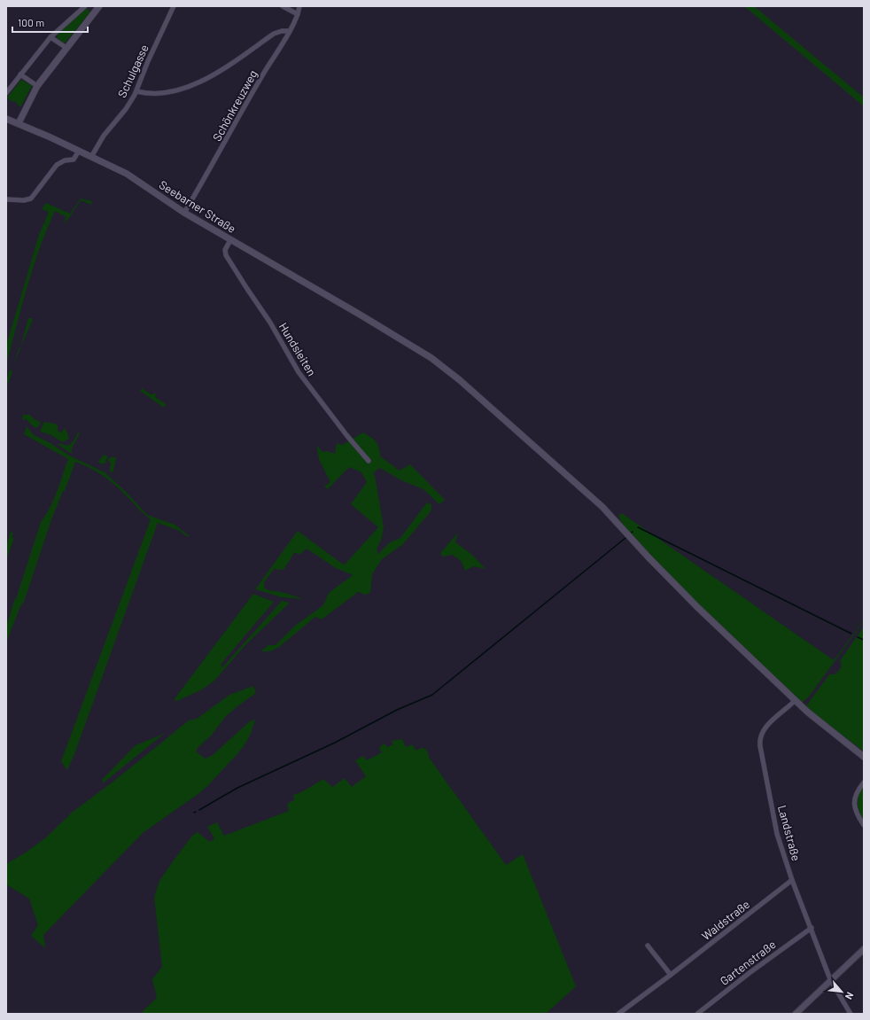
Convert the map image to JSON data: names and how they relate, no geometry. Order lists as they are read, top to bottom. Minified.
{"streets":{"main road":["Seebarner Straße"],"street":["Schulgasse","Schönkreuzweg","Hundsleiten","Landstraße","Waldstraße","Gartenstraße"]},"crossings":[["Schulgasse","Seebarner Straße"],["Schönkreuzweg","Seebarner Straße"],["Seebarner Straße","Hundsleiten"],["Seebarner Straße","Landstraße"],["Landstraße","Waldstraße"],["Landstraße","Gartenstraße"]],"scale_bar":"100 m","north":"bottom right"}
